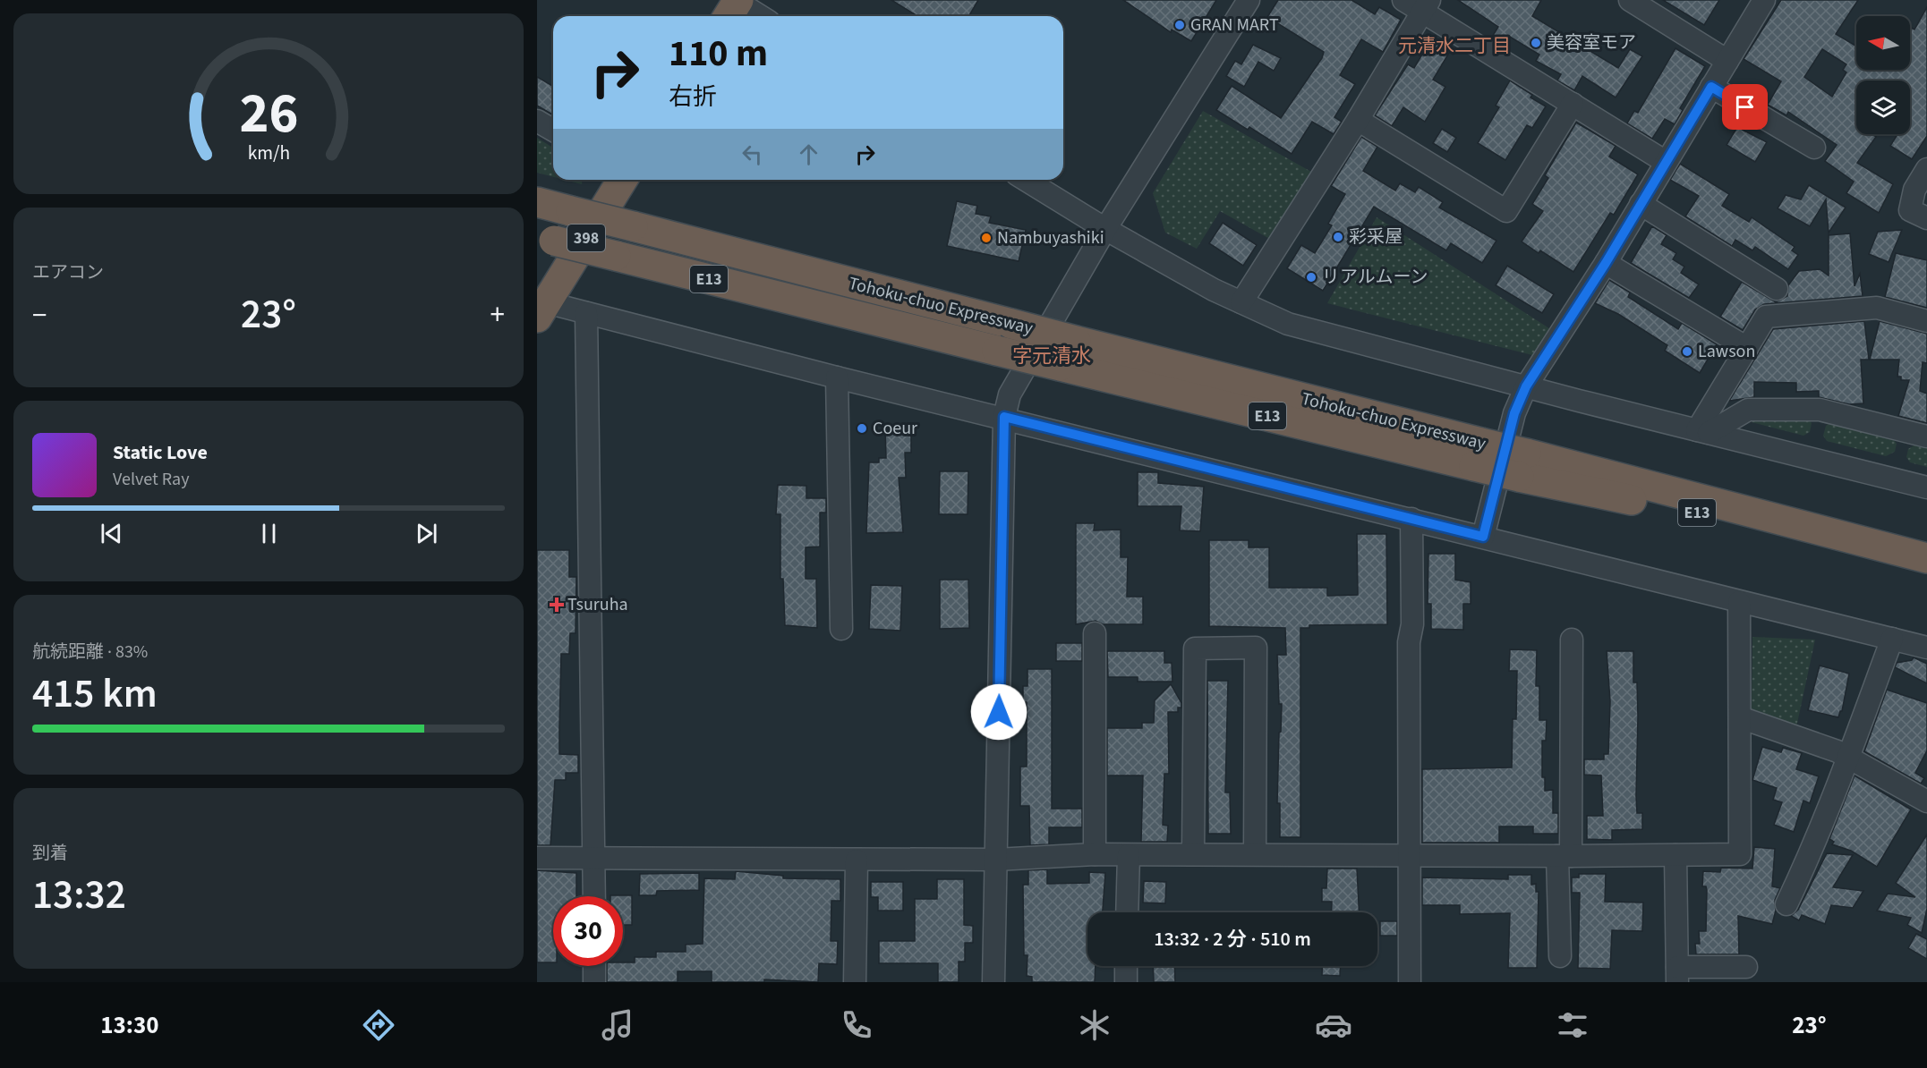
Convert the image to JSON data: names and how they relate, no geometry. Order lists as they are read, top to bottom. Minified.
{"streets":{"highway":["398","E13","Tohoku-chuo Expressway"]},"districts":["元清水二丁目","字元清水"],"places":{"other":["GRAN MART","美容室モア","彩采屋","Nambuyashiki","リアルムーン","Lawson","Coeur"],"health":["Tsuruha"]},"north":"left","page":{"turn":["110 m","右折"],"tile":["エアコン",["航続距離 · 83%","415 km"],["到着","13:32"]],"heat":["−","23°","+"],"song":["Static Love","Velvet Ray"],"limit":"30","trip":"13:32 · 2 分 · 510 m","tabs":["13:30","23°"],"gauge":["26","km/h"]}}
